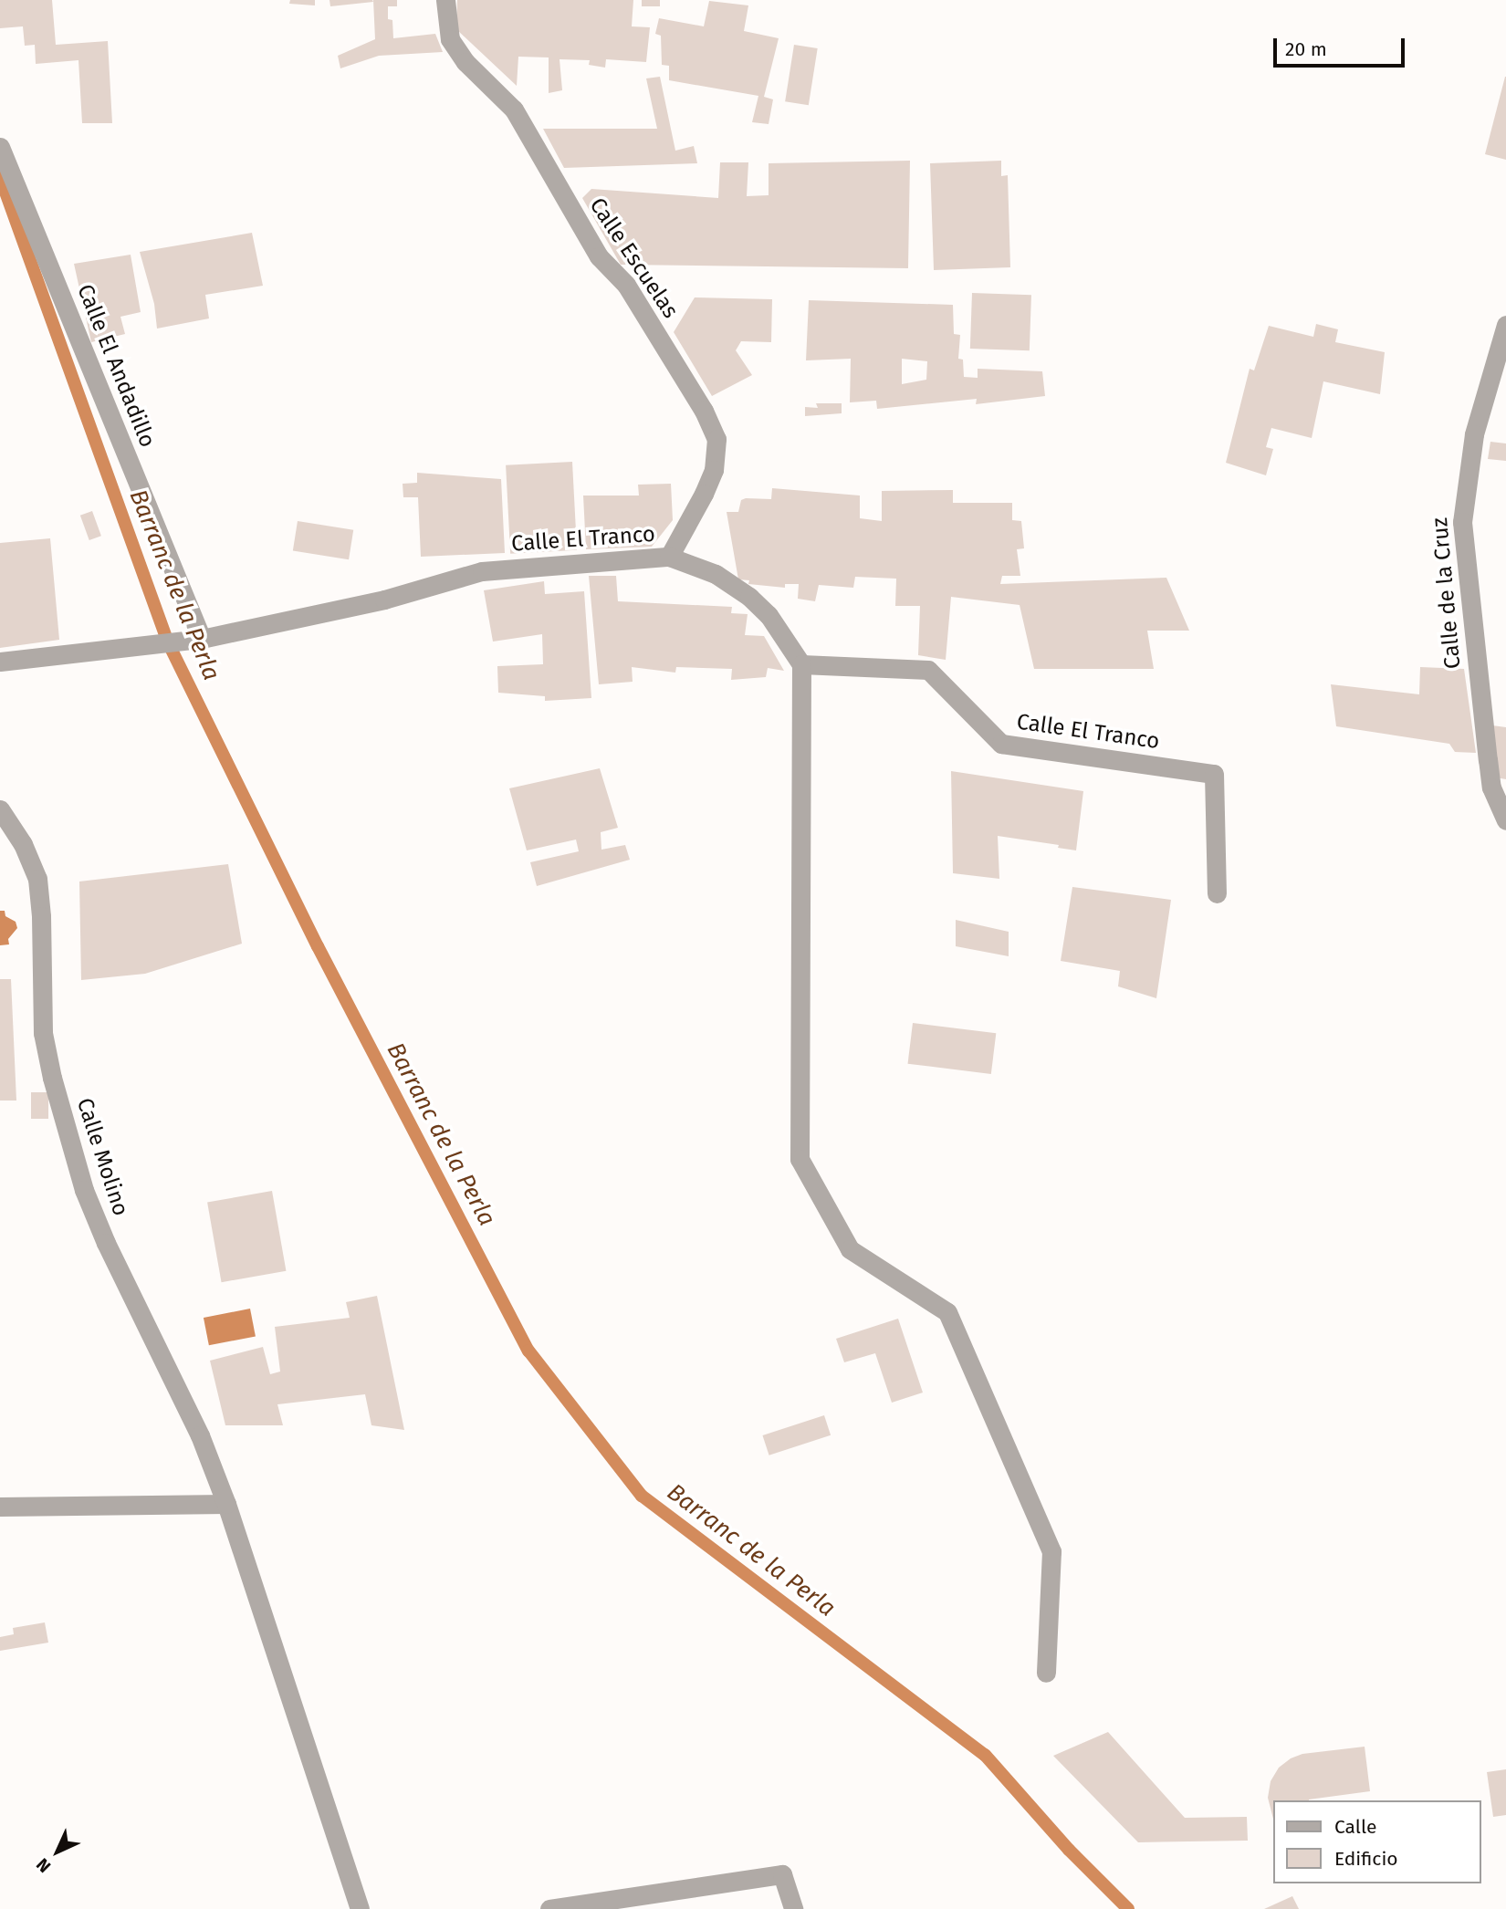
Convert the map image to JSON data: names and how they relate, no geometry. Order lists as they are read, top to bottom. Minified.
{"streets":{"street":["Calle Escuelas","Calle El Andadillo","Calle El Tranco","Calle de la Cruz","Calle Molino"]},"crossings":[["Calle Escuelas","Calle El Tranco"],["Calle El Andadillo","Calle El Tranco"]],"water":["Barranc de la Perla"],"legend":["Calle","Edificio"],"scale_bar":"20 m","north":"bottom left"}
